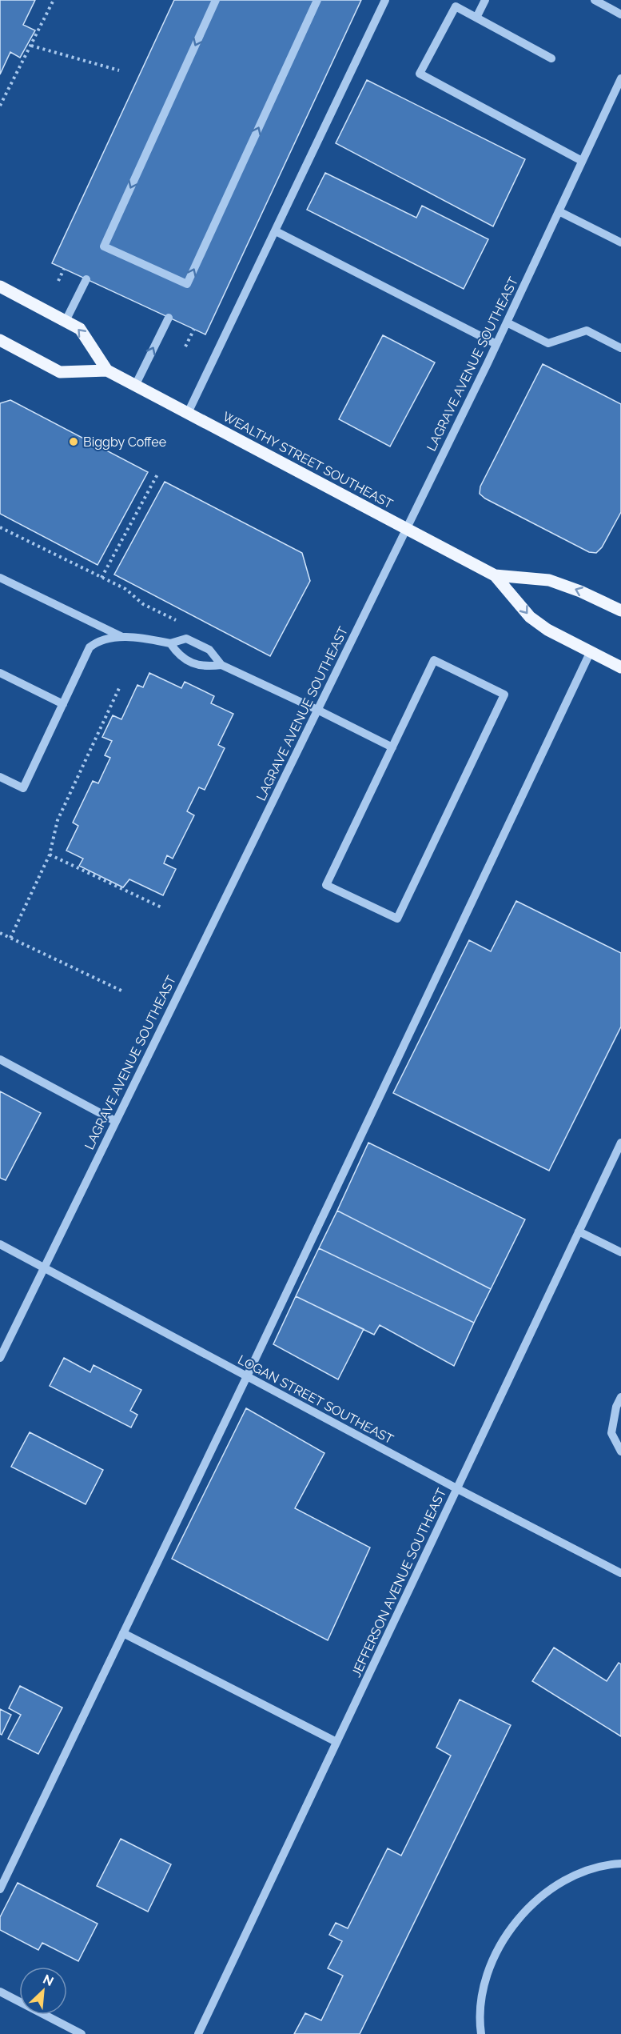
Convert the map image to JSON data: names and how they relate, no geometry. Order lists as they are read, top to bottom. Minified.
{"streets":{"main road":["WEALTHY STREET SOUTHEAST"],"street":["LAGRAVE AVENUE SOUTHEAST","LOGAN STREET SOUTHEAST","JEFFERSON AVENUE SOUTHEAST"]},"crossings":[["LAGRAVE AVENUE SOUTHEAST","WEALTHY STREET SOUTHEAST"],["LAGRAVE AVENUE SOUTHEAST","LOGAN STREET SOUTHEAST"],["LOGAN STREET SOUTHEAST","JEFFERSON AVENUE SOUTHEAST"]],"places":["Biggby Coffee"],"north":"top right"}
